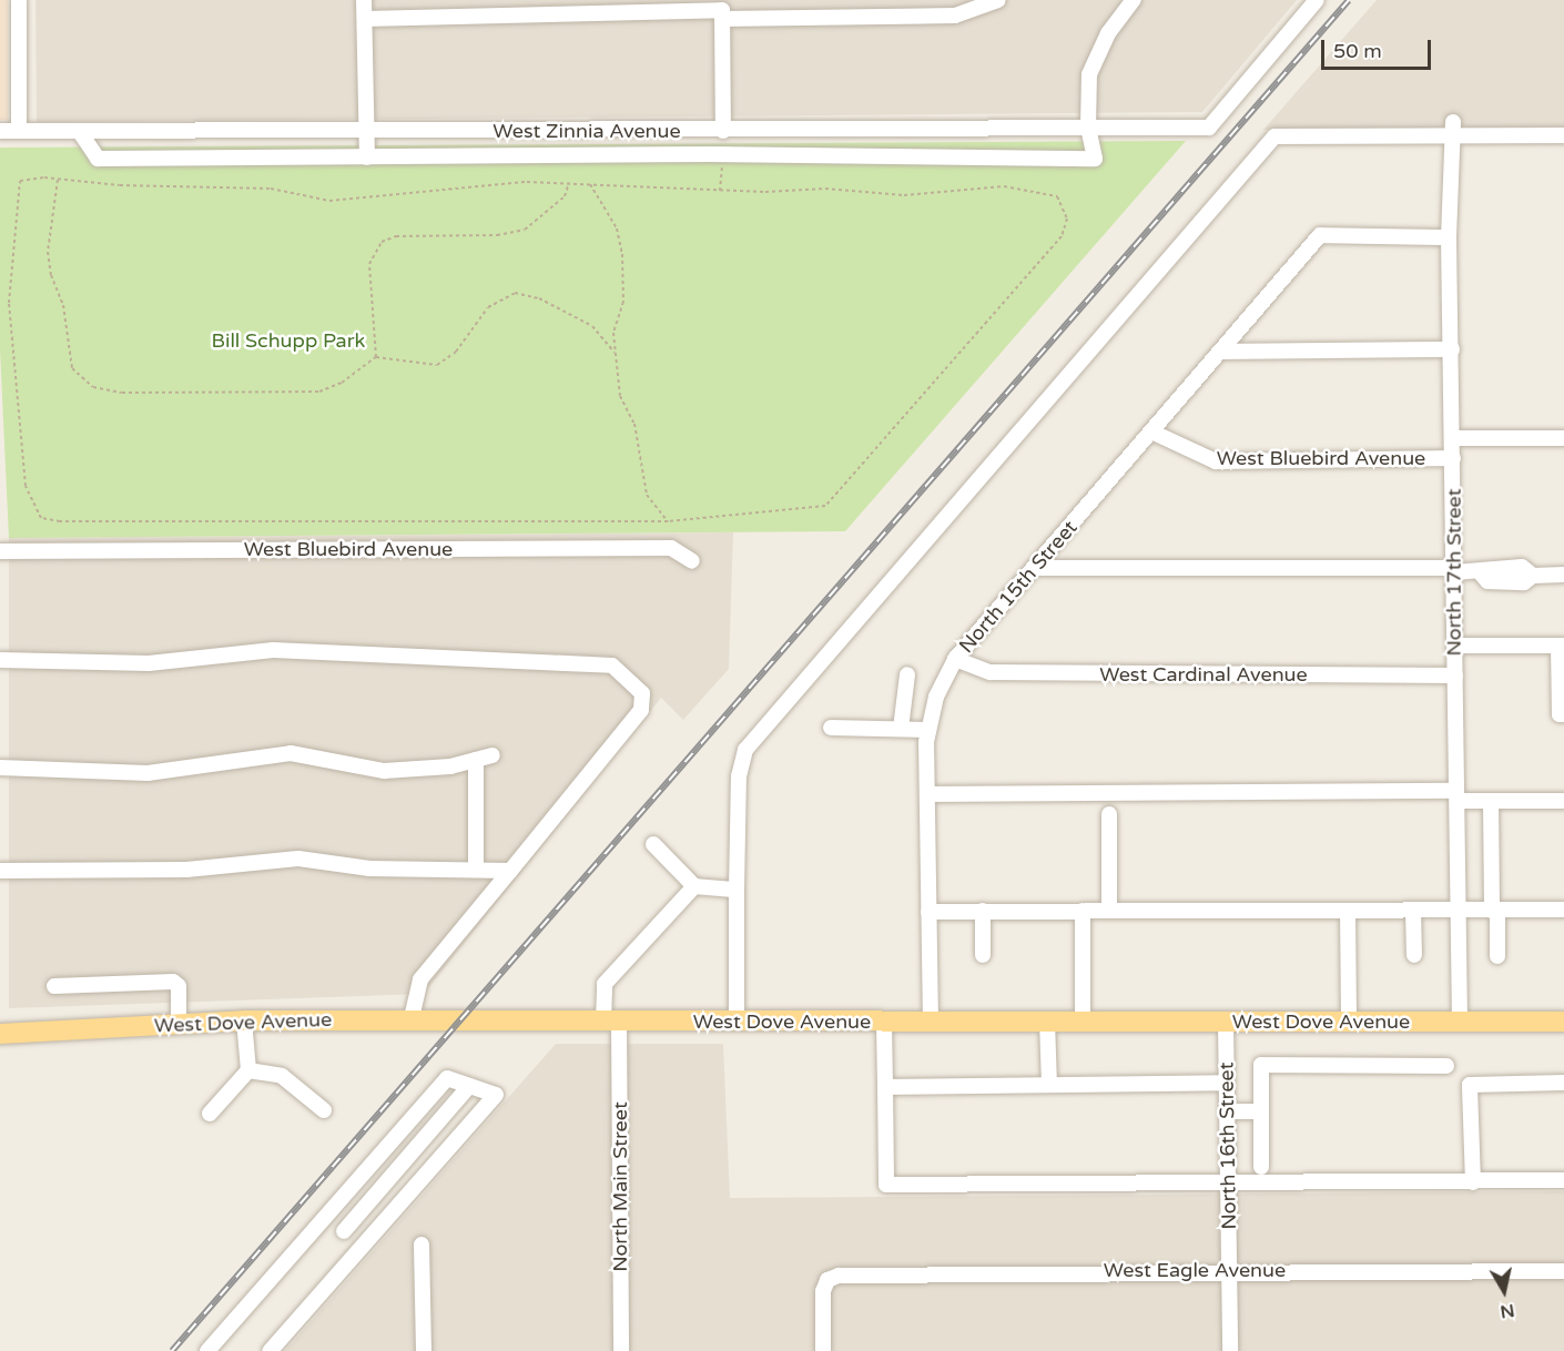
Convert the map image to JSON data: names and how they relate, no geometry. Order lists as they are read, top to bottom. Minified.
{"streets":{"main road":["West Dove Avenue"],"street":["West Zinnia Avenue","West Bluebird Avenue","North 17th Street","North 15th Street","West Cardinal Avenue","North 16th Street","North Main Street","West Eagle Avenue"]},"crossings":[["West Bluebird Avenue","North 17th Street"],["West Bluebird Avenue","North 15th Street"],["North 17th Street","North 15th Street"],["North 17th Street","West Cardinal Avenue"],["North 17th Street","West Dove Avenue"],["North 15th Street","West Cardinal Avenue"],["North 15th Street","West Dove Avenue"],["West Dove Avenue","North 16th Street"],["West Dove Avenue","North Main Street"],["North 16th Street","West Eagle Avenue"]],"parks":["Bill Schupp Park"],"scale_bar":"50 m","north":"bottom"}
